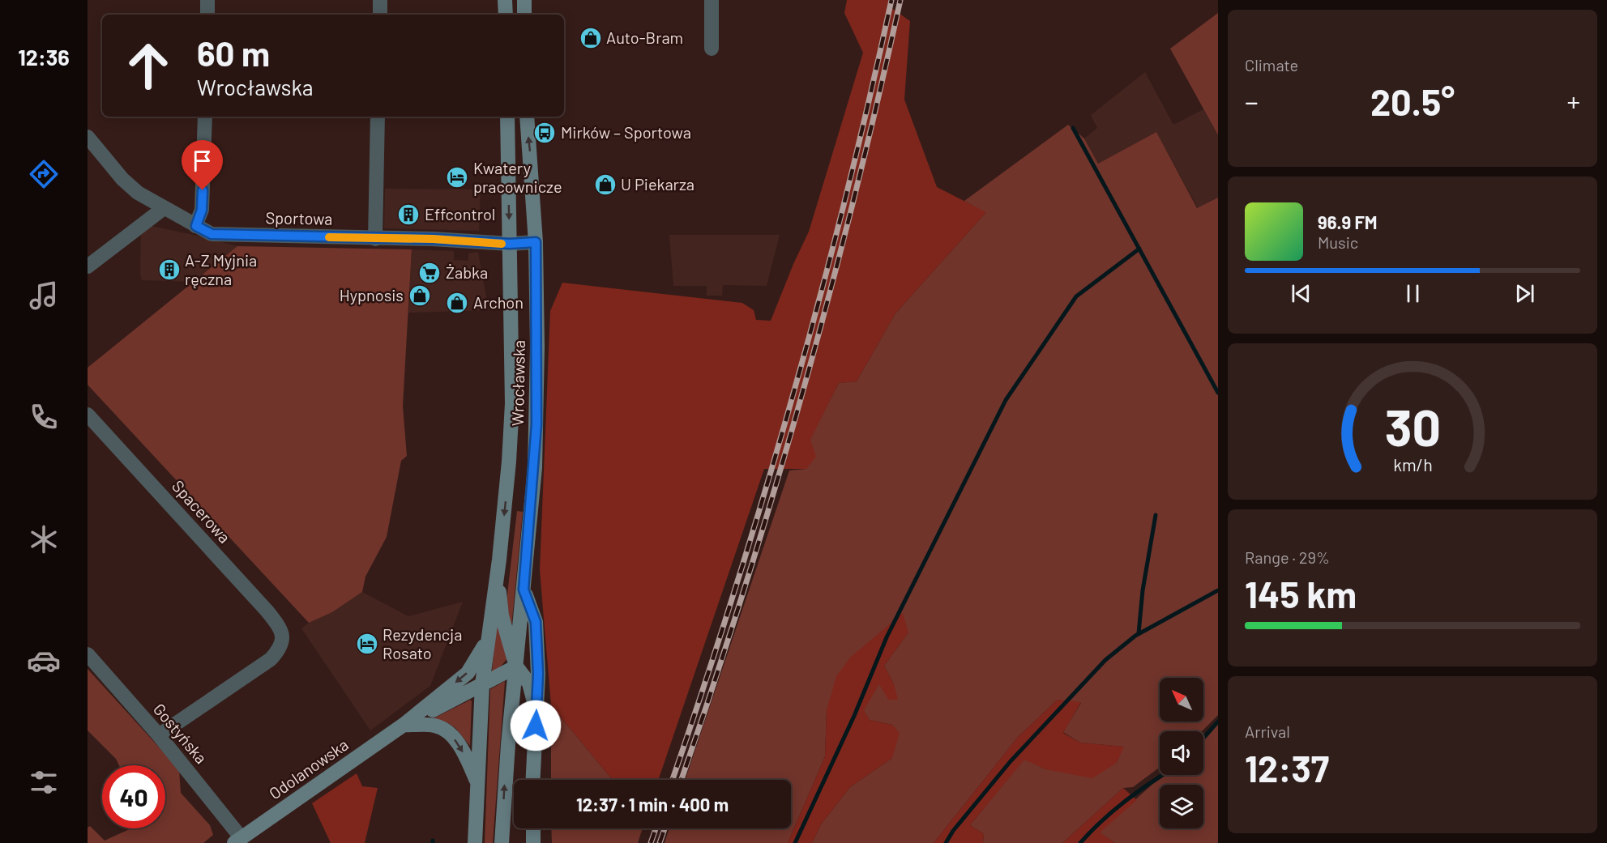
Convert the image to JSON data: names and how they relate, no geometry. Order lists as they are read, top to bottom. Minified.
{"streets":{"main road":["Wrocławska","Odolanowska"],"street":["Sportowa","Spacerowa","Gostyńska"]},"crossings":[["Sportowa","Wrocławska"],["Wrocławska","Odolanowska"],["Spacerowa","Gostyńska"],["Gostyńska","Odolanowska"]],"places":{"shop":["Auto-Bram","U Piekarza","Hypnosis","Archon"],"bus stop":["Mirków – Sportowa"],"hotel":["Kwatery pracownicze","Rezydencja Rosato"],"building":["Effcontrol","A-Z Myjnia ręczna"],"supermarket":["Żabka"]},"north":"top left","page":{"tabs":"12:36","tile":["Climate",["Range · 29%","145 km"],["Arrival","12:37"]],"turn":["60 m","Wrocławska"],"heat":["−","20.5°","+"],"song":["96.9 FM","Music"],"limit":"40","trip":"12:37 · 1 min · 400 m","gauge":["30","km/h"]}}
